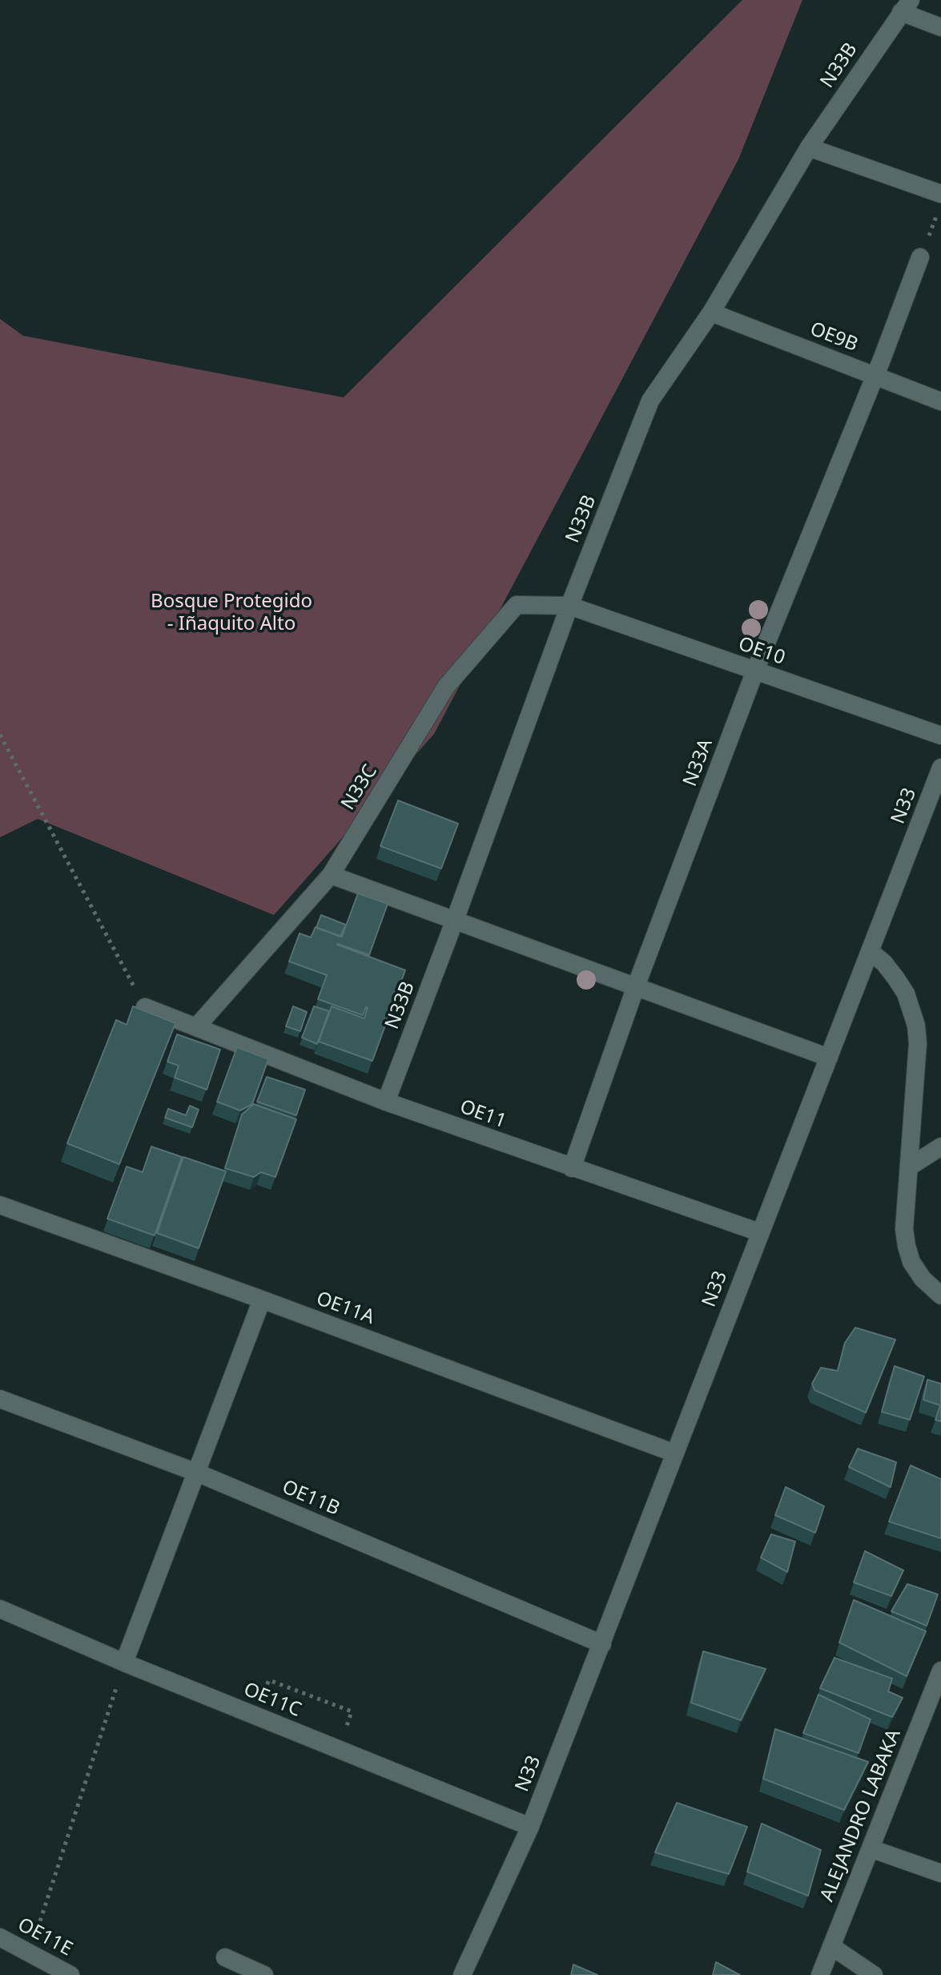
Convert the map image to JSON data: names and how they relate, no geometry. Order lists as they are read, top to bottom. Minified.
{"streets":{"street":["N33B","OE9B","OE10","N33A","N33C","N33","OE11","OE11A","OE11B","OE11C","ALEJANDRO LABAKA","OE11E"]},"crossings":[["N33B","OE9B"],["N33B","OE10"],["N33B","N33C"],["N33B","OE11"],["OE9B","N33A"],["OE10","N33A"],["OE10","N33C"],["N33A","OE11"],["N33C","OE11"],["N33","OE11"],["N33","OE11A"],["N33","OE11B"],["N33","OE11C"]],"parks":["Bosque Protegido - Iñaquito Alto"]}
